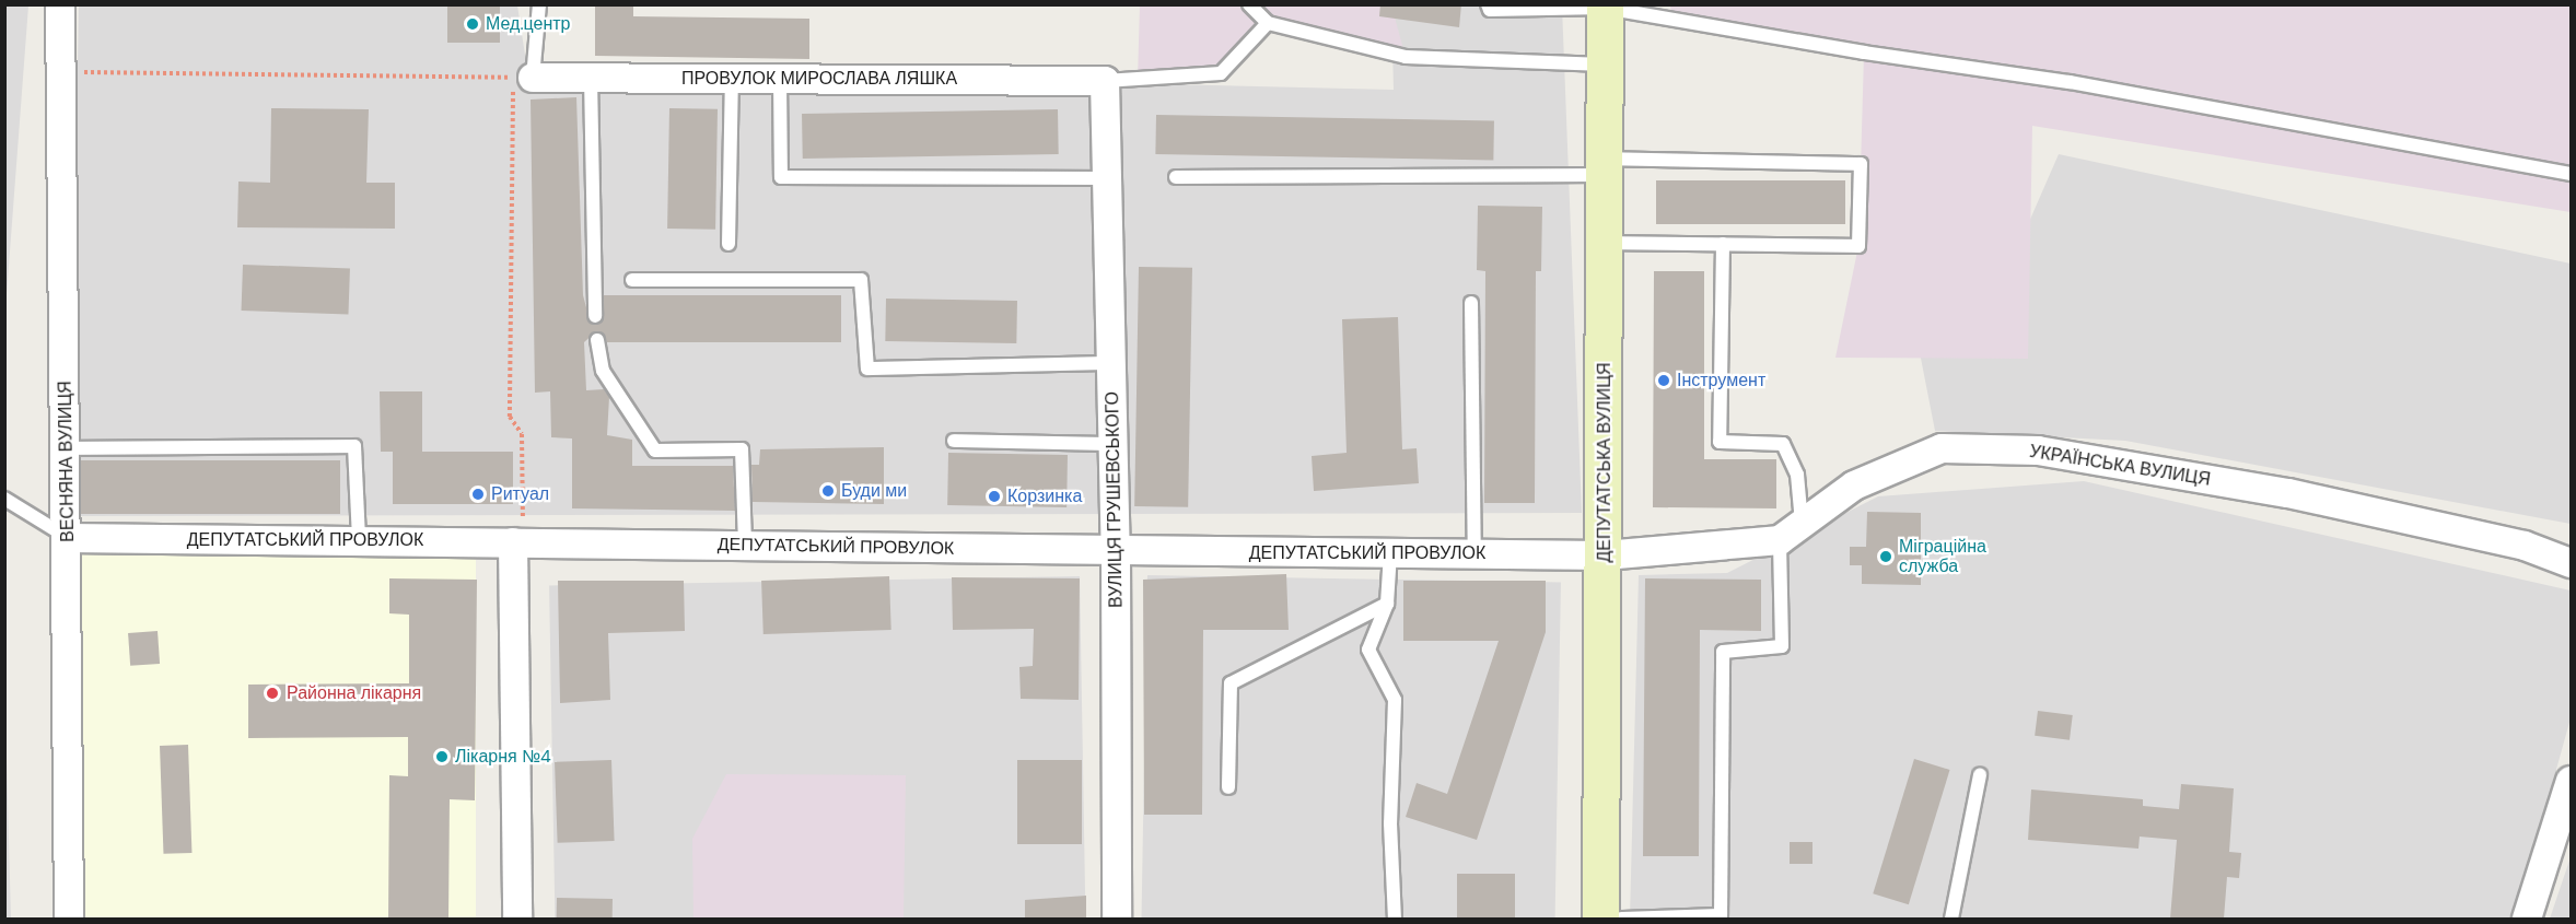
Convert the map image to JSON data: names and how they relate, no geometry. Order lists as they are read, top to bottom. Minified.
{"streets":{"street":["ПРОВУЛОК МИРОСЛАВА ЛЯШКА","ВЕСНЯНА ВУЛИЦЯ","ДЕПУТАТСЬКА ВУЛИЦЯ","УКРАЇНСЬКА ВУЛИЦЯ","ВУЛИЦЯ ГРУШЕВСЬКОГО","ДЕПУТАТСЬКИЙ ПРОВУЛОК"]},"crossings":[["ПРОВУЛОК МИРОСЛАВА ЛЯШКА","ВУЛИЦЯ ГРУШЕВСЬКОГО"],["ВЕСНЯНА ВУЛИЦЯ","ДЕПУТАТСЬКИЙ ПРОВУЛОК"],["ДЕПУТАТСЬКА ВУЛИЦЯ","ДЕПУТАТСЬКИЙ ПРОВУЛОК"],["ВУЛИЦЯ ГРУШЕВСЬКОГО","ДЕПУТАТСЬКИЙ ПРОВУЛОК"]],"places":["Мед.центр","Інструмент","Буди ми","Ритуал","Корзинка","Міграційна служба","Районна лікарня","Лікарня №4"]}
